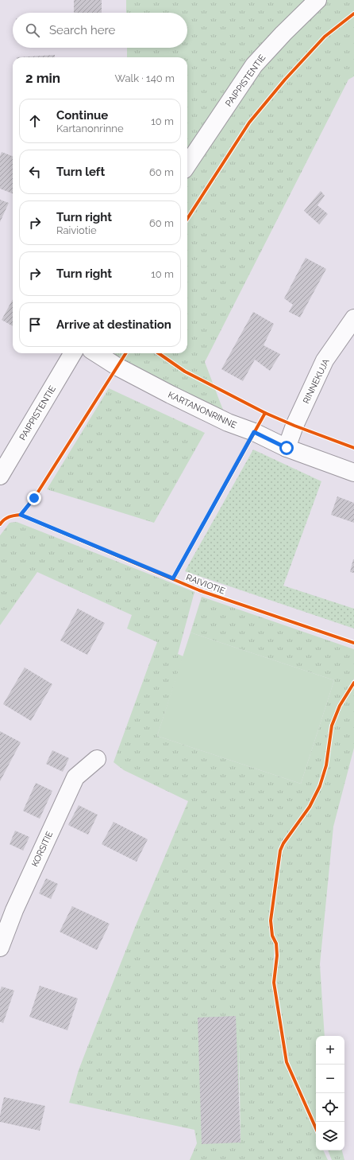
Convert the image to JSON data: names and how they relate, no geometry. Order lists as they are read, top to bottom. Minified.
{"streets":{"street":["PAIPPISTENTIE","RINNEKUJA","KARTANONRINNE","KORSITIE"],"cycle path":["RAIVIOTIE"]},"crossings":[["RINNEKUJA","KARTANONRINNE"]],"page":{"search":"Search here","heading":["2 min","Walk · 140 m"],"list":[["Continue","Kartanonrinne","10 m"],["Turn left","60 m"],["Turn right","Raiviotie","60 m"],["Turn right","10 m"],"Arrive at destination"],"map_buttons":["+","−"]}}
